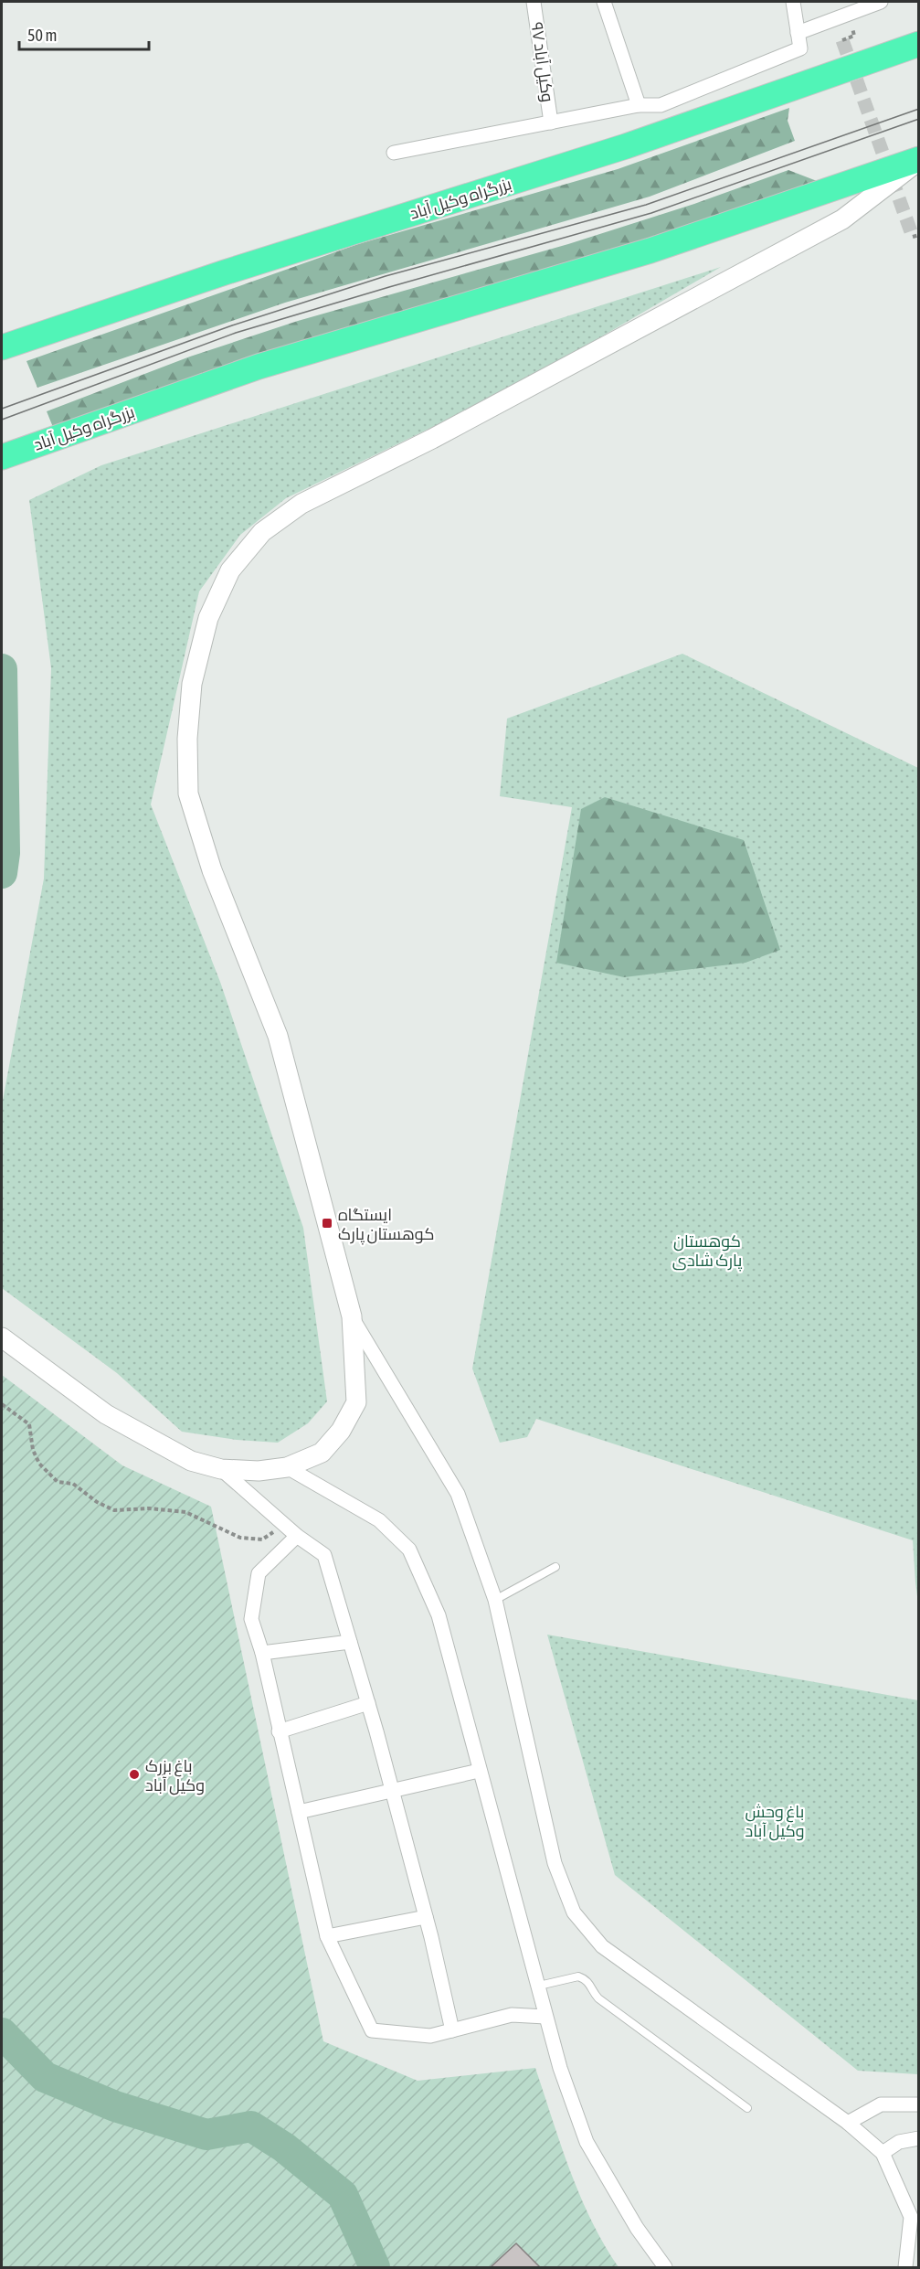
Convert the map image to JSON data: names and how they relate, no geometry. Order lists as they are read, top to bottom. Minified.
{"streets":{"highway":["بزرگراه وکیل آباد"],"street":["وکیل آباد ۹۷"]},"parks":["کوهستان پارک شادی","باغ وحش وکیل آباد"],"places":{"transit":["ایستگاه کوهستان پارک"],"other":["باغ بزرک وکیل آباد"]},"scale_bar":"50 m"}
